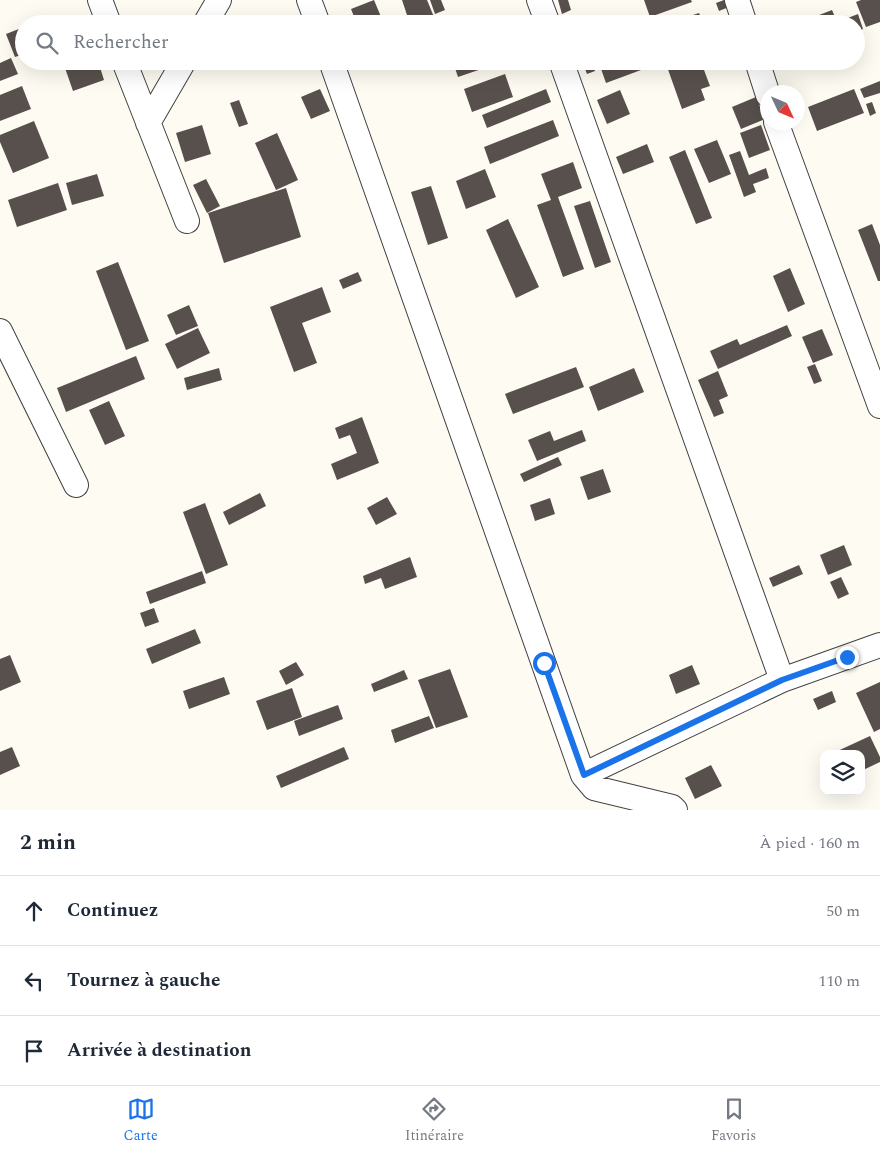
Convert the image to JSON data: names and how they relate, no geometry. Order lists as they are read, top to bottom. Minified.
{"north":"bottom right","page":{"search":"Rechercher","heading":["2 min","À pied · 160 m"],"list":[["Continuez","50 m"],["Tournez à gauche","110 m"],"Arrivée à destination"],"nav":["Carte","Itinéraire","Favoris"]}}
